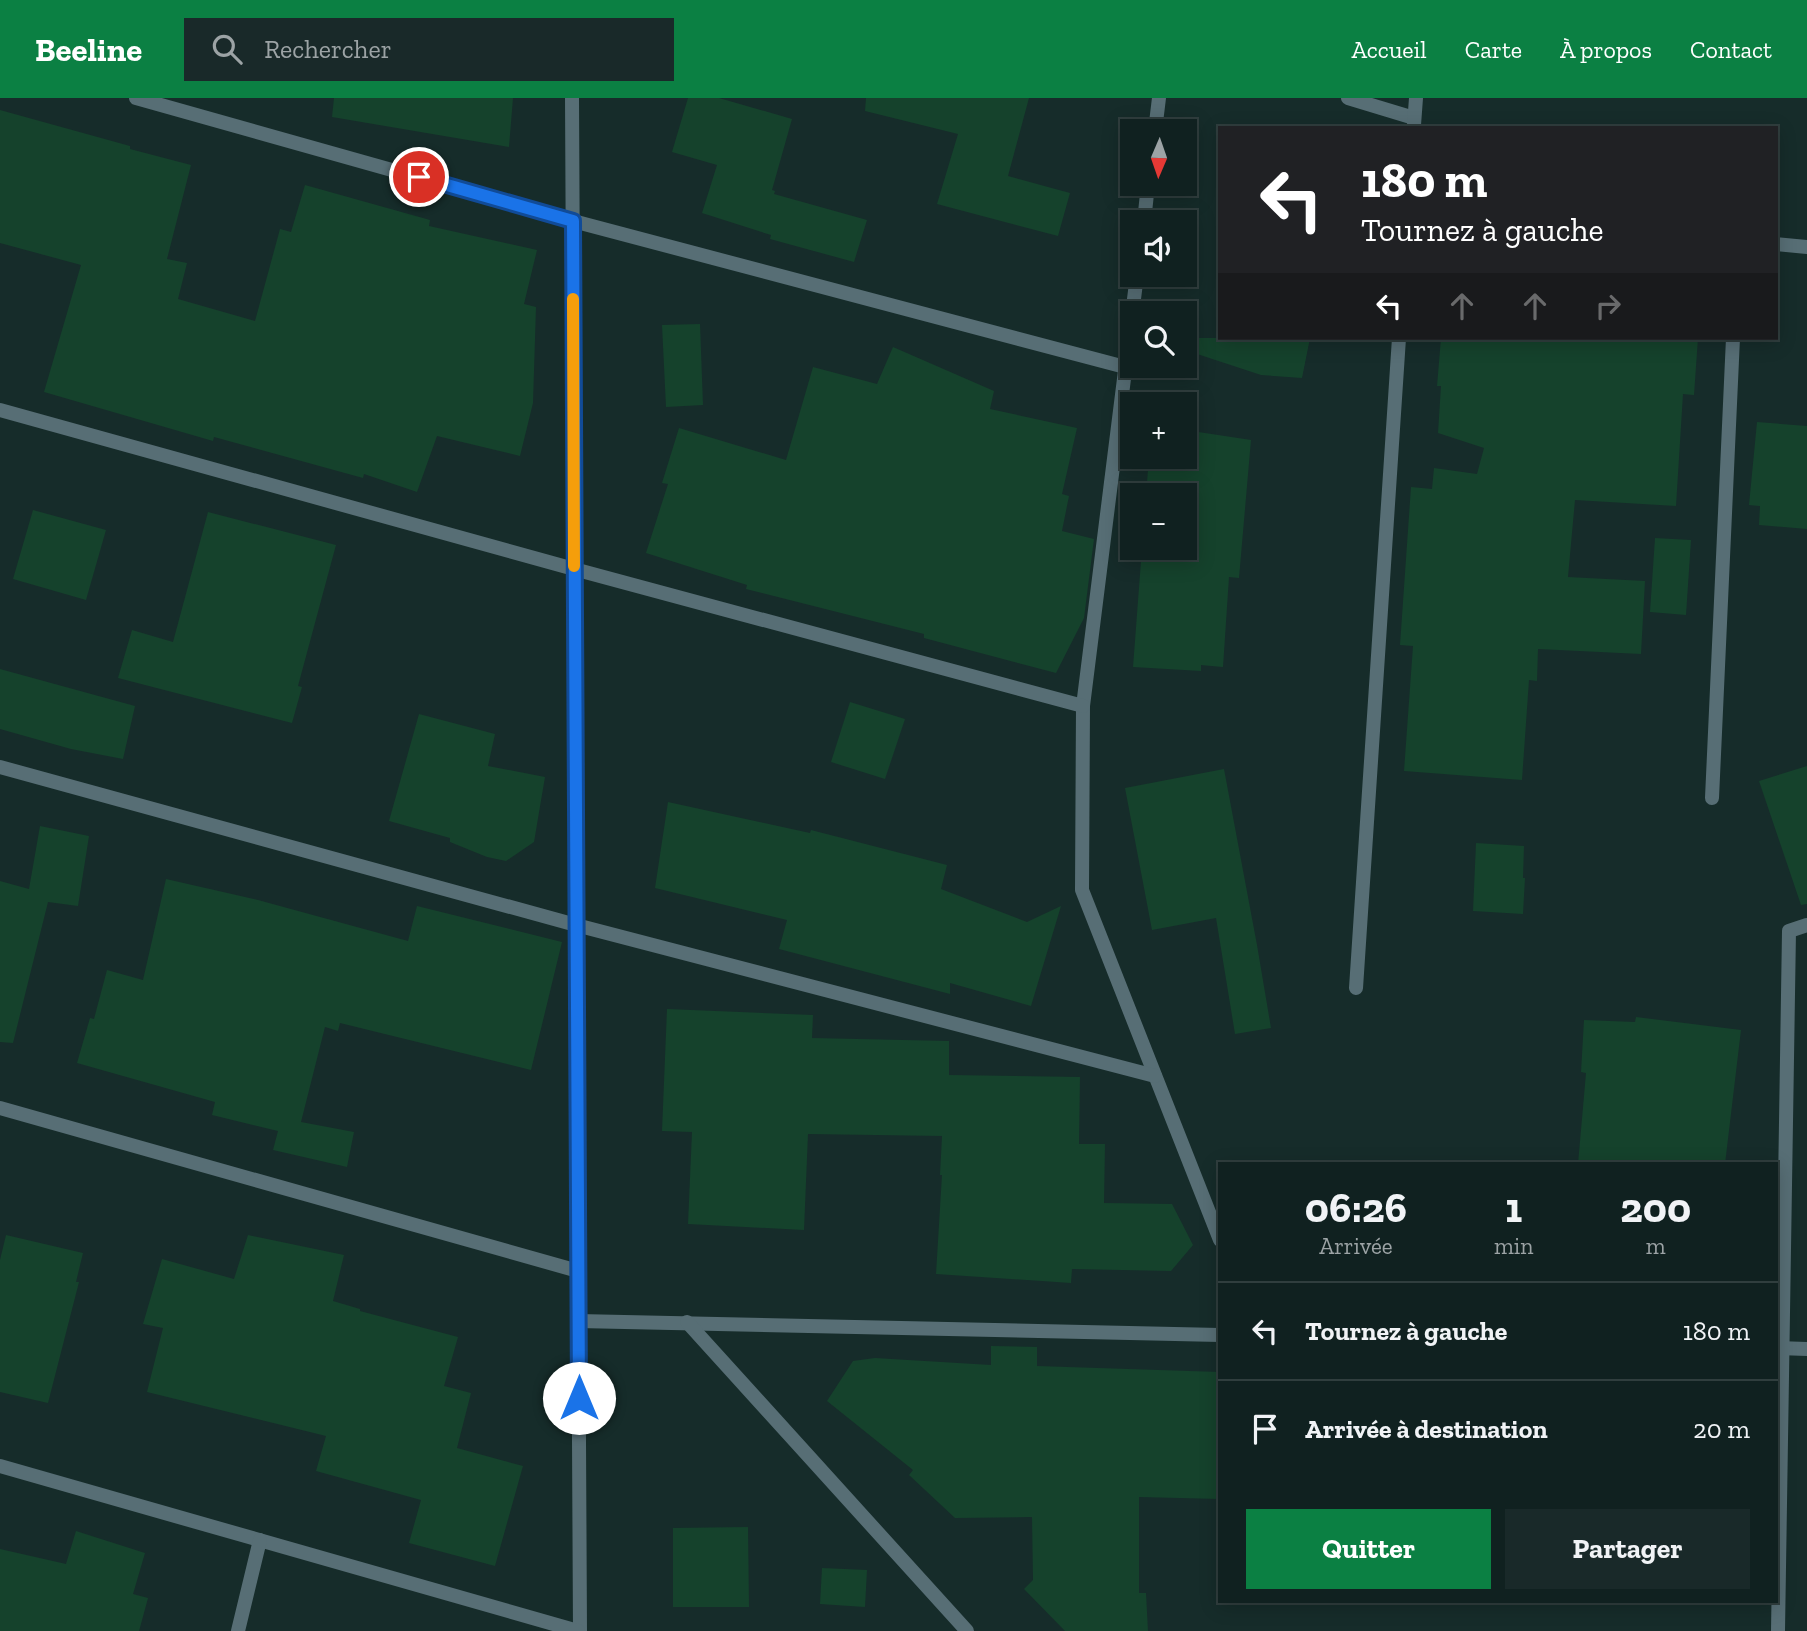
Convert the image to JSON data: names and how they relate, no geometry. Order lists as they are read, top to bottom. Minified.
{"north":"bottom","page":{"header":"Beeline","search":"Rechercher","nav":["Accueil","Carte","À propos","Contact"],"map_buttons":["+","−"],"turn":["180 m","Tournez à gauche"],"eta":["06:26","Arrivée","1","min","200","m"],"list":[{"name":"Tournez à gauche","value":"180 m"},{"name":"Arrivée à destination","value":"20 m"}],"buttons":["Quitter","Partager"]}}
